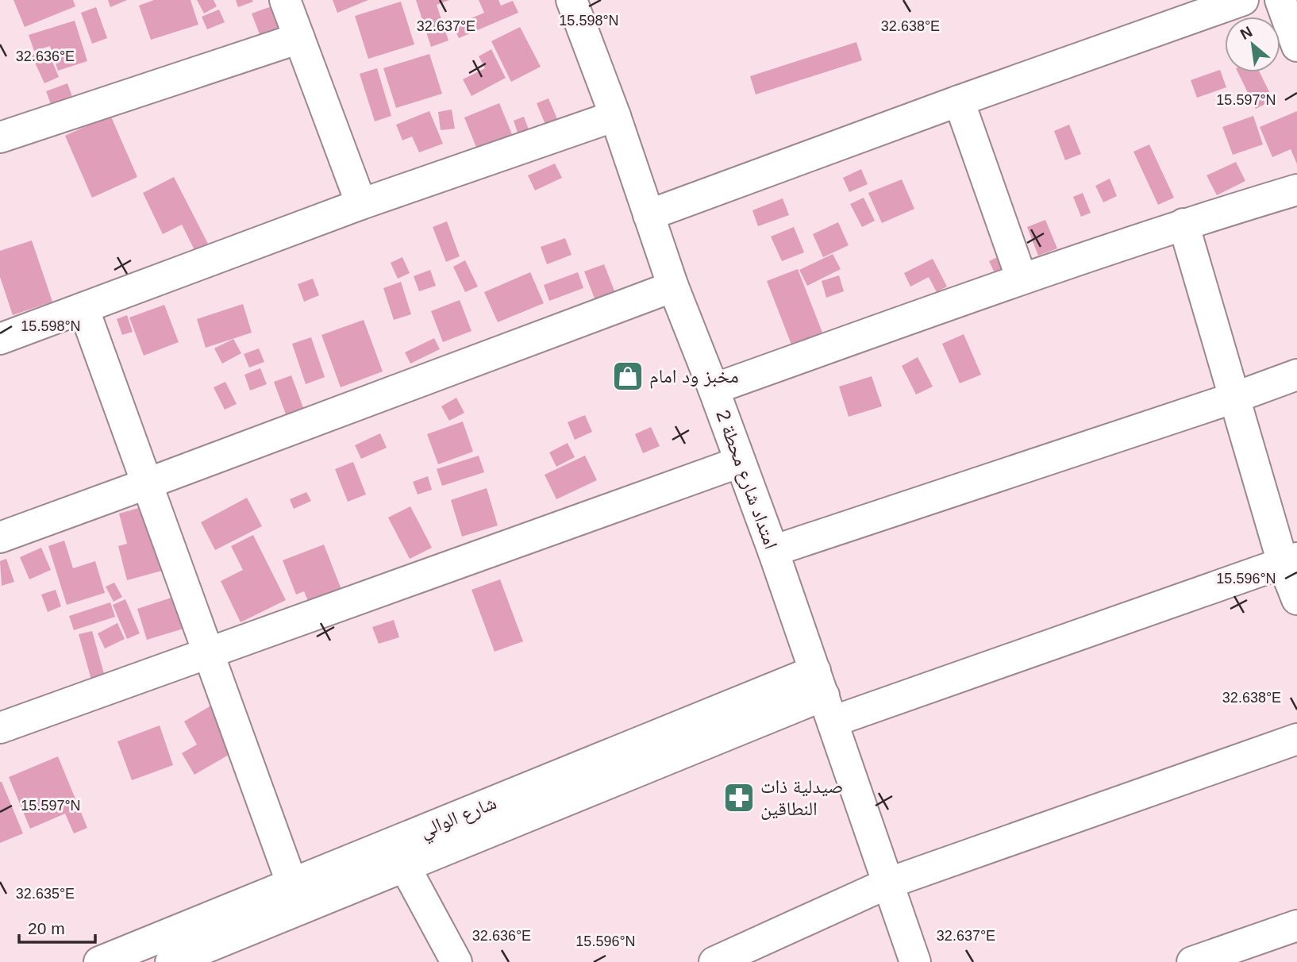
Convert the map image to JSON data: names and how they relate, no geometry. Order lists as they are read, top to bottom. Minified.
{"streets":{"street":["امتداد شارع محطة 2","شارع الوالي"]},"crossings":[["امتداد شارع محطة 2","شارع الوالي"]],"places":{"shop":["مخبز ود امام"],"pharmacy":["صيدلية ذات النطاقين"]},"scale_bar":"20 m","north":"top left","coordinates":["15.598°N","32.637°E","32.638°E","32.636°E","15.597°N","15.596°N","32.635°E"]}
